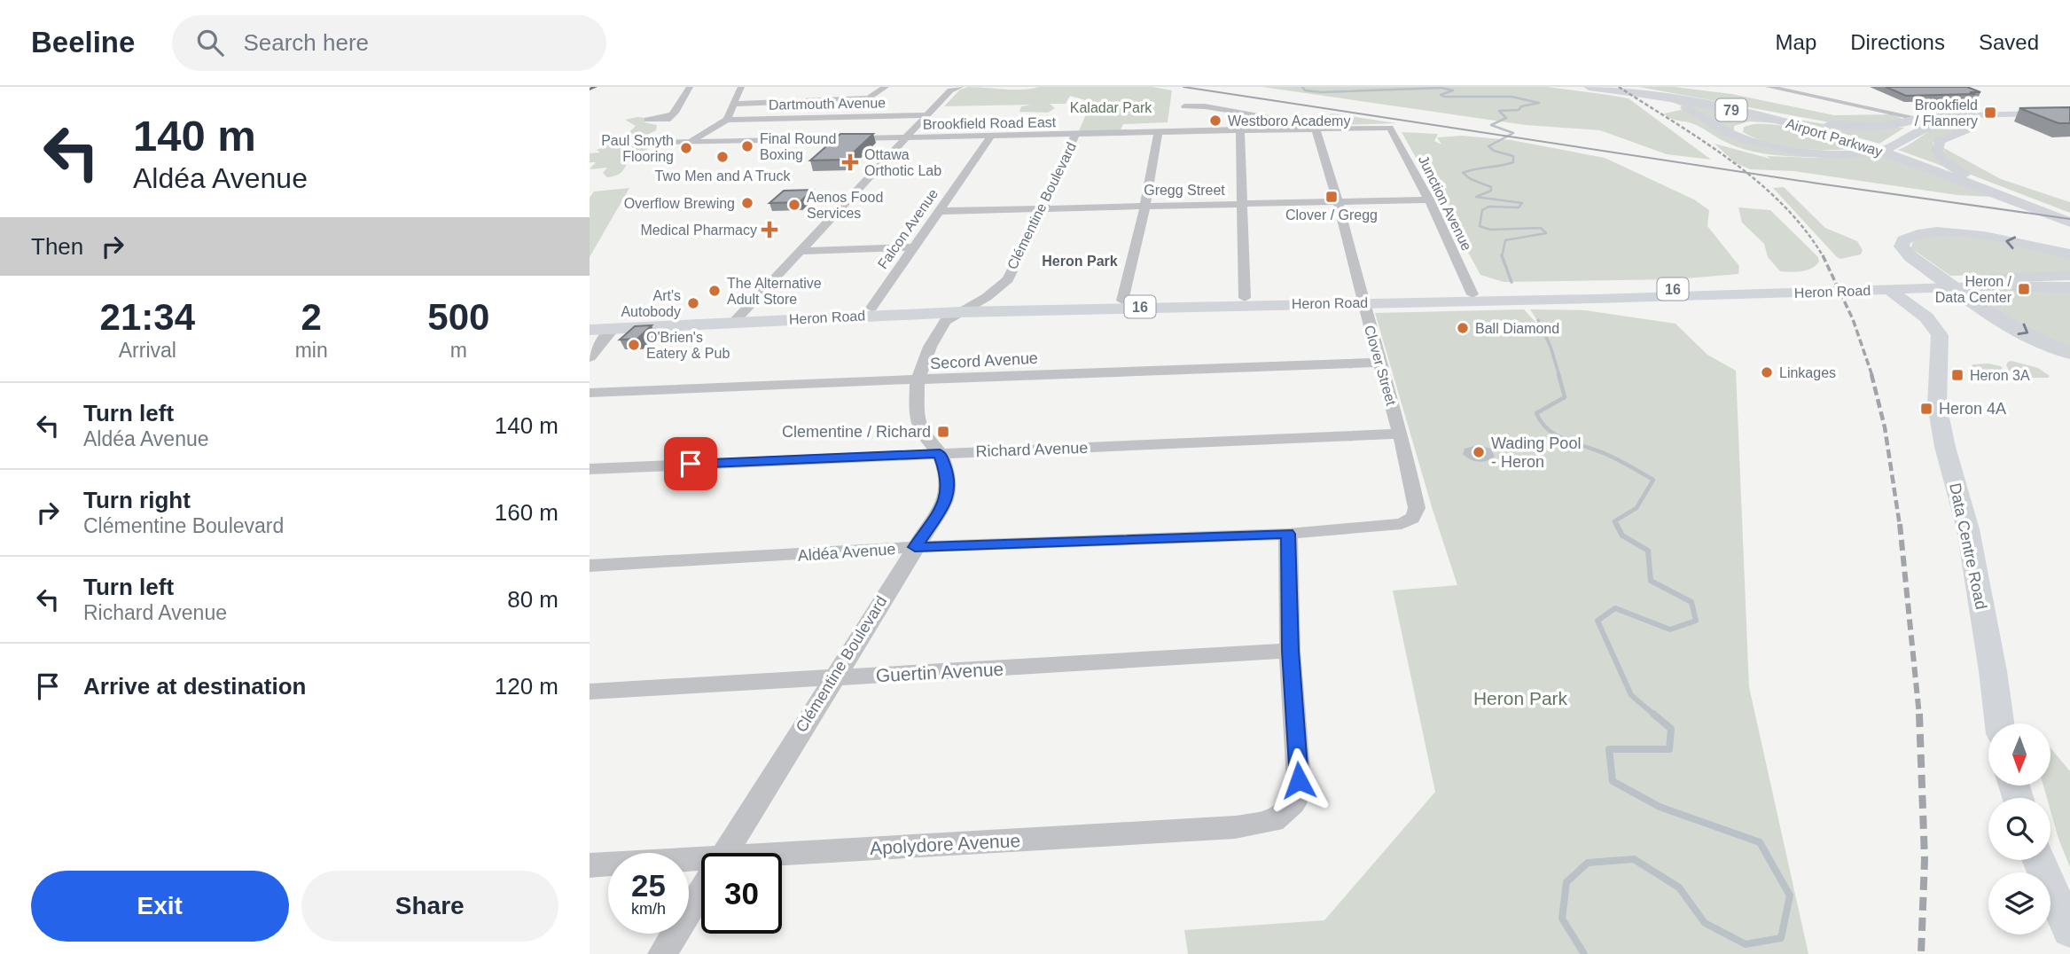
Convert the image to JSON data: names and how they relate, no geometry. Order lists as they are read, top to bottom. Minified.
{"streets":{"highway":["79","Airport Parkway"],"main road":["16","Heron Road","Data Centre Road"],"street":["Dartmouth Avenue","Brookfield Road East","Gregg Street","Junction Avenue","Clémentine Boulevard","Falcon Avenue","Secord Avenue","Clover Street","Richard Avenue","Aldéa Avenue","Guertin Avenue","Apolydore Avenue"]},"crossings":[["Brookfield Road East","Junction Avenue"],["Brookfield Road East","Clémentine Boulevard"],["Brookfield Road East","Falcon Avenue"],["Brookfield Road East","Clover Street"],["Gregg Street","Junction Avenue"],["Gregg Street","Clémentine Boulevard"],["Gregg Street","Falcon Avenue"],["Gregg Street","Clover Street"],["Junction Avenue","Heron Road"],["Clémentine Boulevard","Heron Road"],["Clémentine Boulevard","Secord Avenue"],["Clémentine Boulevard","Richard Avenue"],["Clémentine Boulevard","Aldéa Avenue"],["Clémentine Boulevard","Guertin Avenue"],["Falcon Avenue","Heron Road"],["Heron Road","Clover Street"],["Heron Road","Data Centre Road"],["Secord Avenue","Clover Street"],["Clover Street","Richard Avenue"],["Clover Street","Aldéa Avenue"],["Guertin Avenue","Apolydore Avenue"]],"districts":["Heron Park"],"parks":["Kaladar Park","Heron Park"],"places":{"transit":["Brookfield / Flannery","Clover / Gregg","Heron / Data Center","Heron 3A","Heron 4A","Clementine / Richard"],"other":["Westboro Academy","Final Round Boxing","Paul Smyth Flooring","Two Men and A Truck","Overflow Brewing","Aenos Food Services","The Alternative Adult Store","Art's Autobody","Ball Diamond","O'Brien's Eatery & Pub","Linkages","Wading Pool - Heron"],"health":["Ottawa Orthotic Lab","Medical Pharmacy"]},"north":"bottom","page":{"header":"Beeline","search":"Search here","nav":["Map","Directions","Saved"],"turn":["140 m","Aldéa Avenue"],"then":"Then","eta":["21:34","Arrival","2","min","500","m"],"list":[{"name":"Turn left","note":"Aldéa Avenue","value":"140 m"},{"name":"Turn right","note":"Clémentine Boulevard","value":"160 m"},{"name":"Turn left","note":"Richard Avenue","value":"80 m"},{"name":"Arrive at destination","value":"120 m"}],"speed":"25 km/h","limit":"30","buttons":["Exit","Share"]}}
